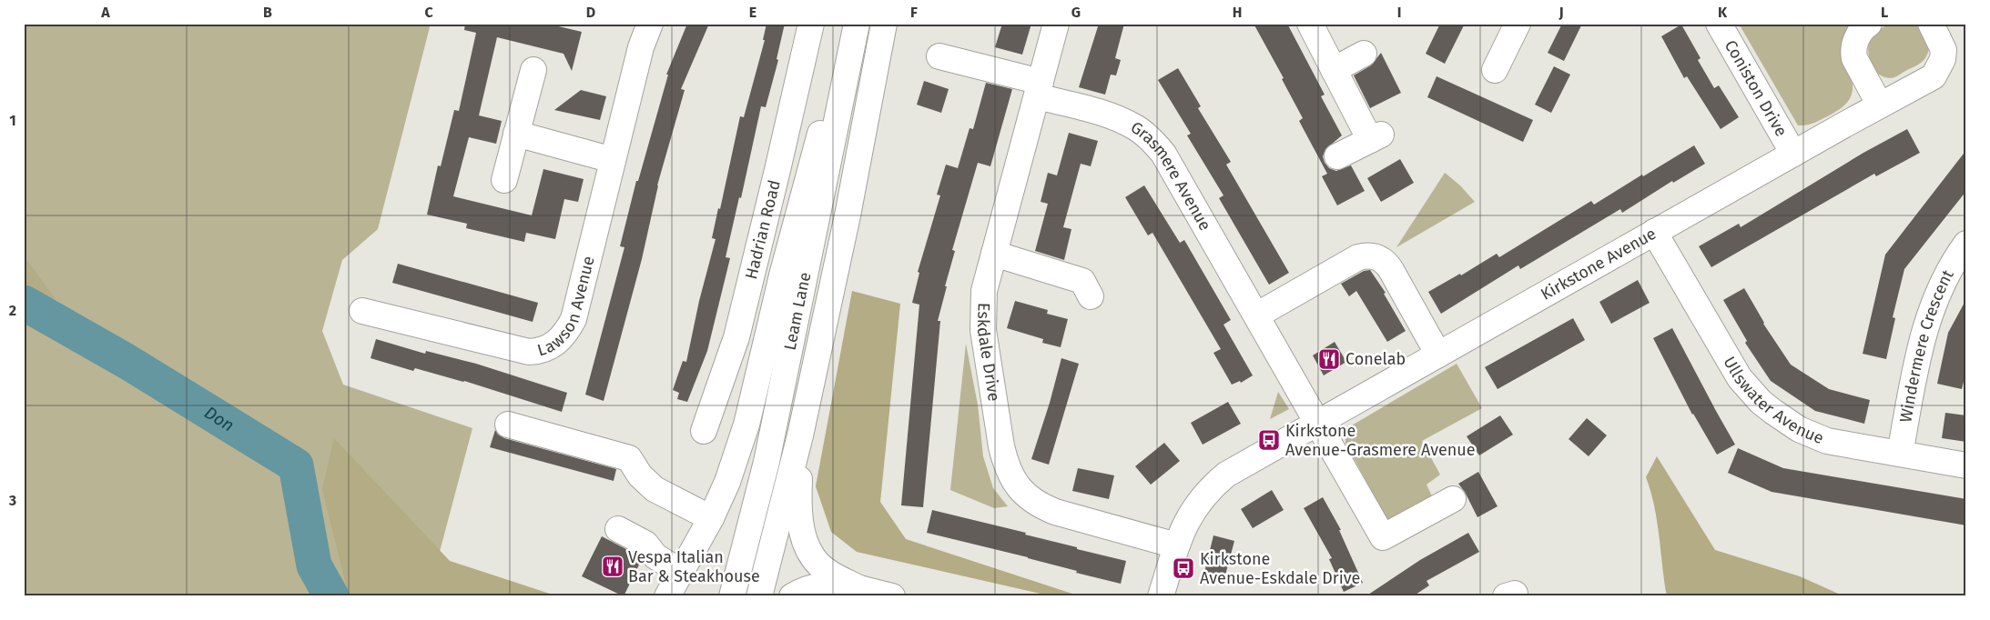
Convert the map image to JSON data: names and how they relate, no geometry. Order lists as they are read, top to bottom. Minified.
{"streets":{"main road":["Coniston Drive","Grasmere Avenue","Hadrian Road","Kirkstone Avenue","Lawson Avenue","Leam Lane","Windermere Crescent","Eskdale Drive","Ullswater Avenue"]},"crossings":[["Coniston Drive","Kirkstone Avenue"],["Grasmere Avenue","Kirkstone Avenue"],["Grasmere Avenue","Eskdale Drive"],["Kirkstone Avenue","Eskdale Drive"],["Kirkstone Avenue","Ullswater Avenue"],["Windermere Crescent","Ullswater Avenue"]],"water":["Don"],"places":{"restaurant":["Conelab","Vespa Italian Bar & Steakhouse"],"bus stop":["Kirkstone Avenue-Grasmere Avenue","Kirkstone Avenue-Eskdale Drive"]},"grid":{"columns":["A","B","C","D","E","F","G","H","I","J","K","L"],"rows":["1","2","3"]}}
